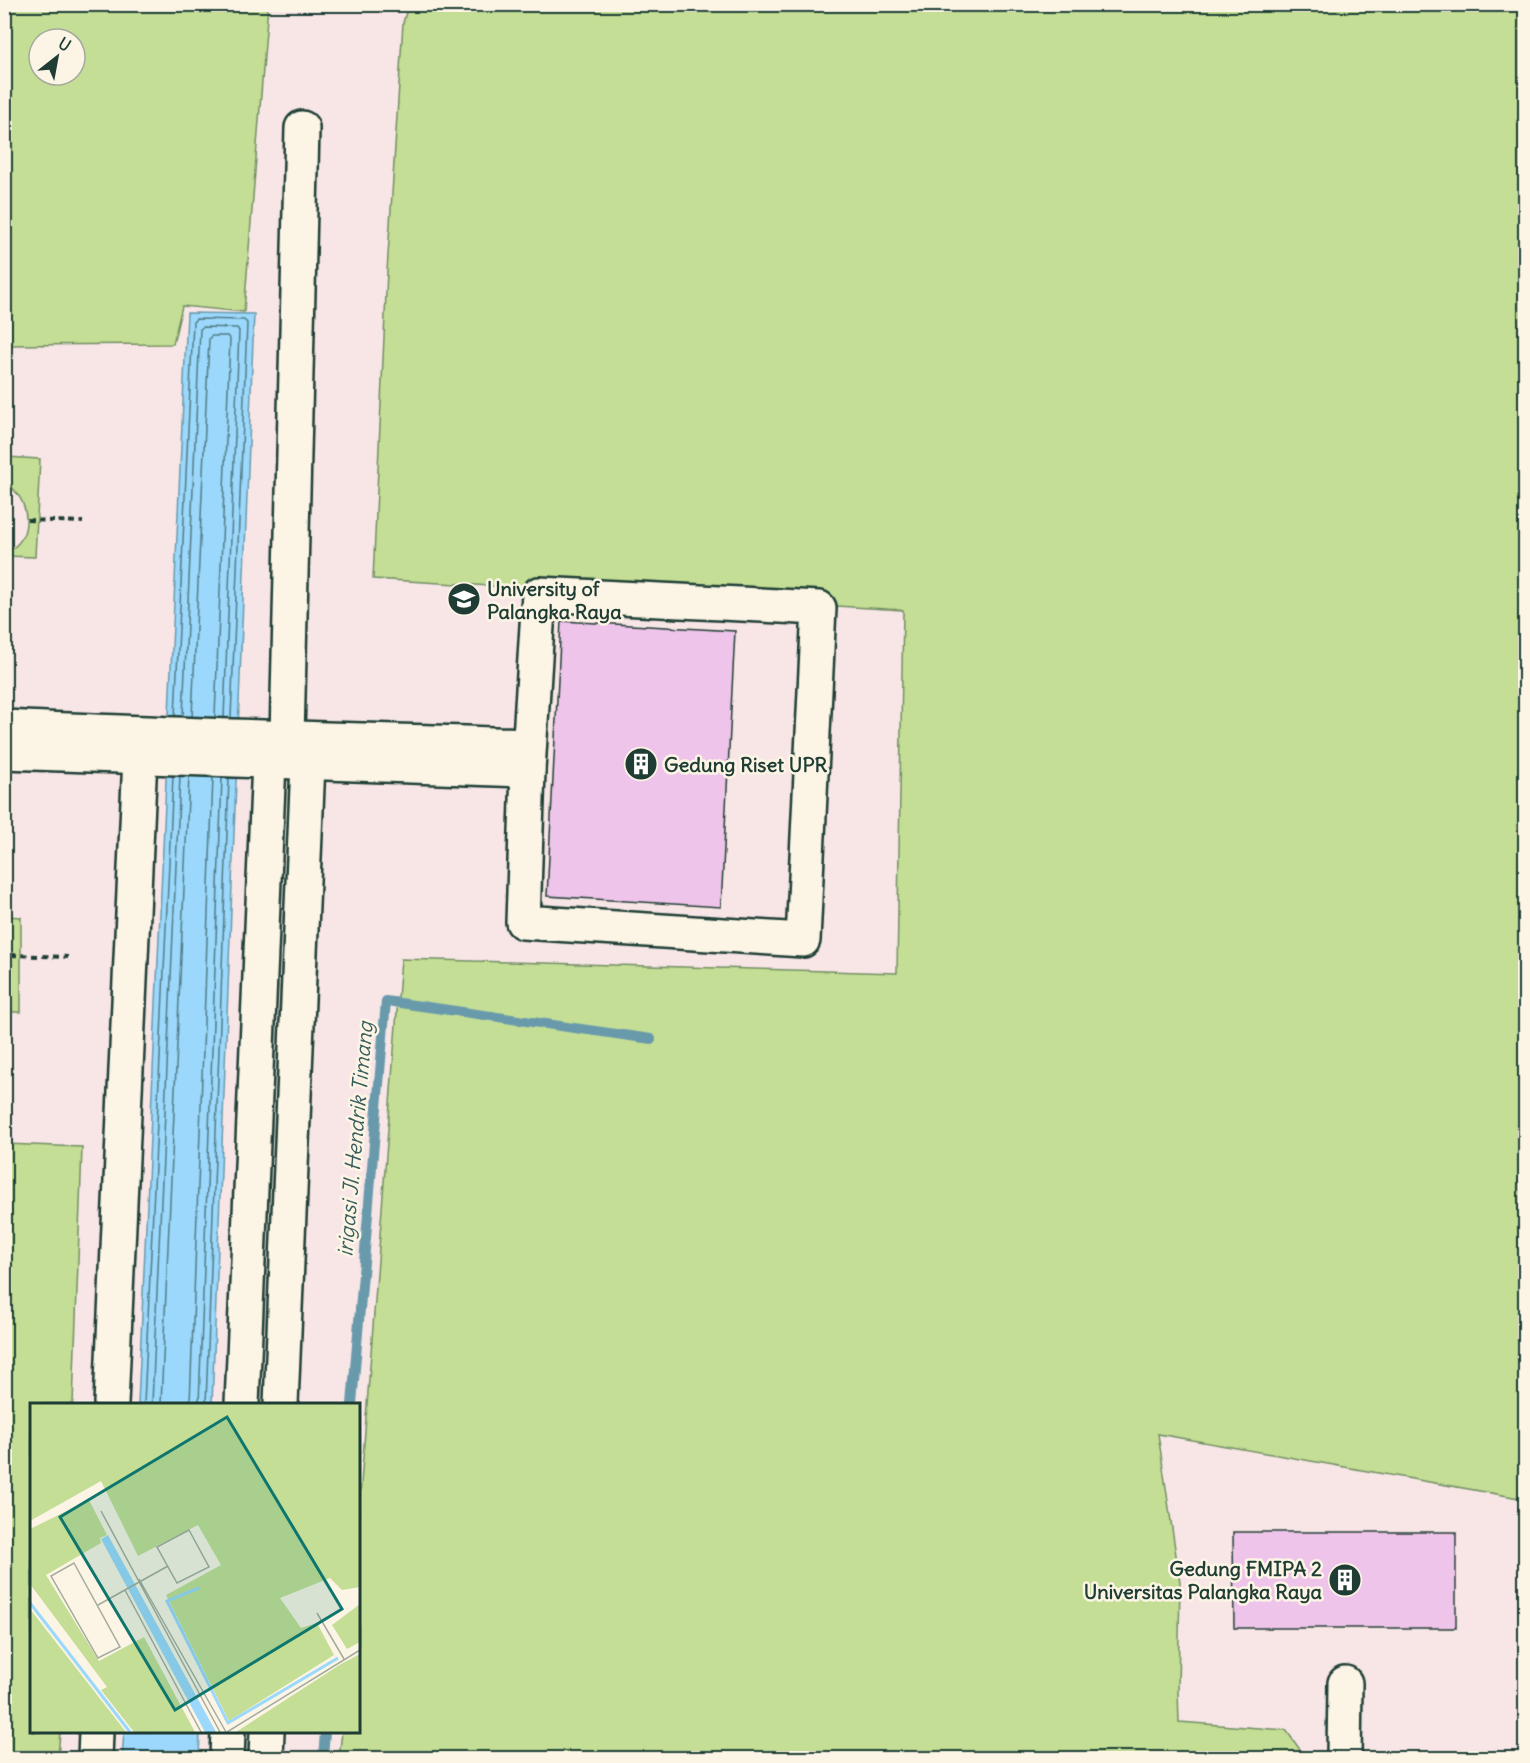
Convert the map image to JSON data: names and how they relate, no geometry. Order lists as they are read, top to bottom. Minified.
{"water":["irigasi Jl. Hendrik Timang"],"places":{"school or university":["University of Palangka Raya"],"building":["Gedung Riset UPR","Gedung FMIPA 2 Universitas Palangka Raya"]},"north":"top right"}
